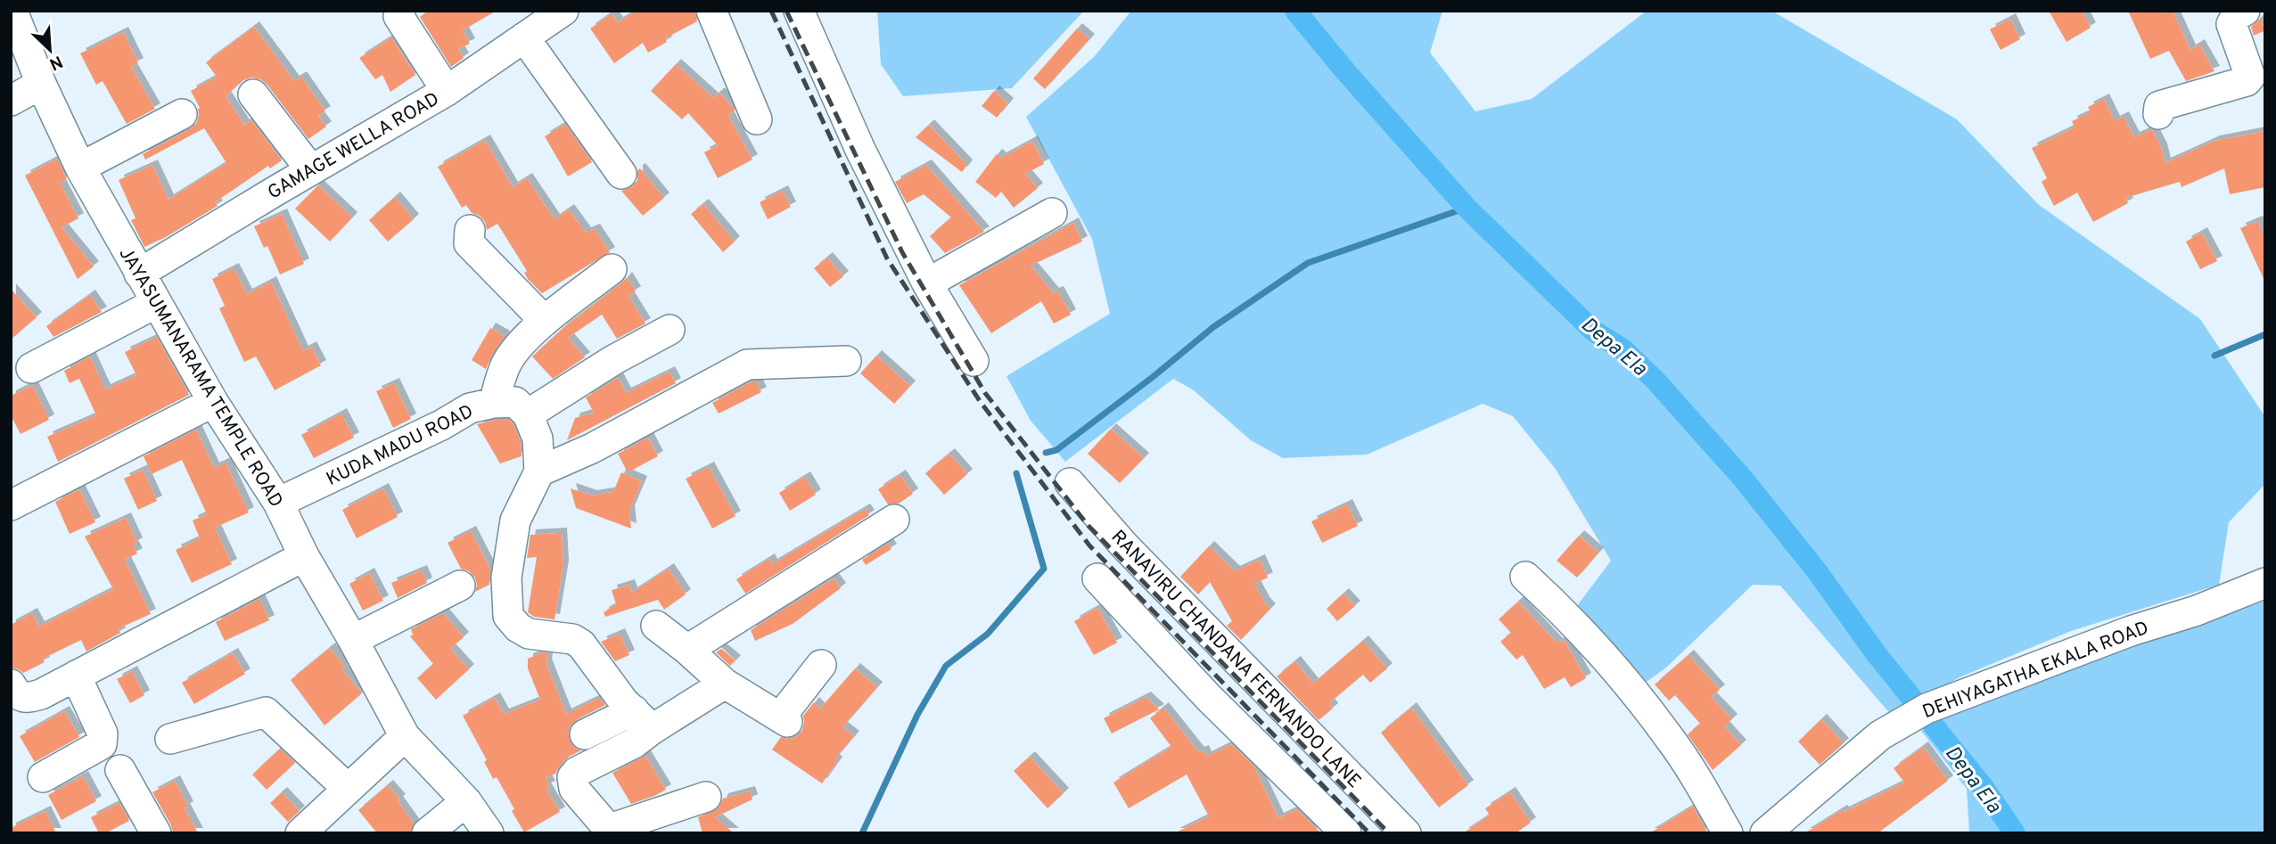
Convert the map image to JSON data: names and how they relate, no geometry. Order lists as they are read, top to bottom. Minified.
{"streets":{"street":["GAMAGE WELLA ROAD","JAYASUMANARAMA TEMPLE ROAD","KUDA MADU ROAD","RANAVIRU CHANDANA FERNANDO LANE","DEHIYAGATHA EKALA ROAD"]},"crossings":[["GAMAGE WELLA ROAD","JAYASUMANARAMA TEMPLE ROAD"],["JAYASUMANARAMA TEMPLE ROAD","KUDA MADU ROAD"]],"water":["Depa Ela"],"north":"bottom right"}
